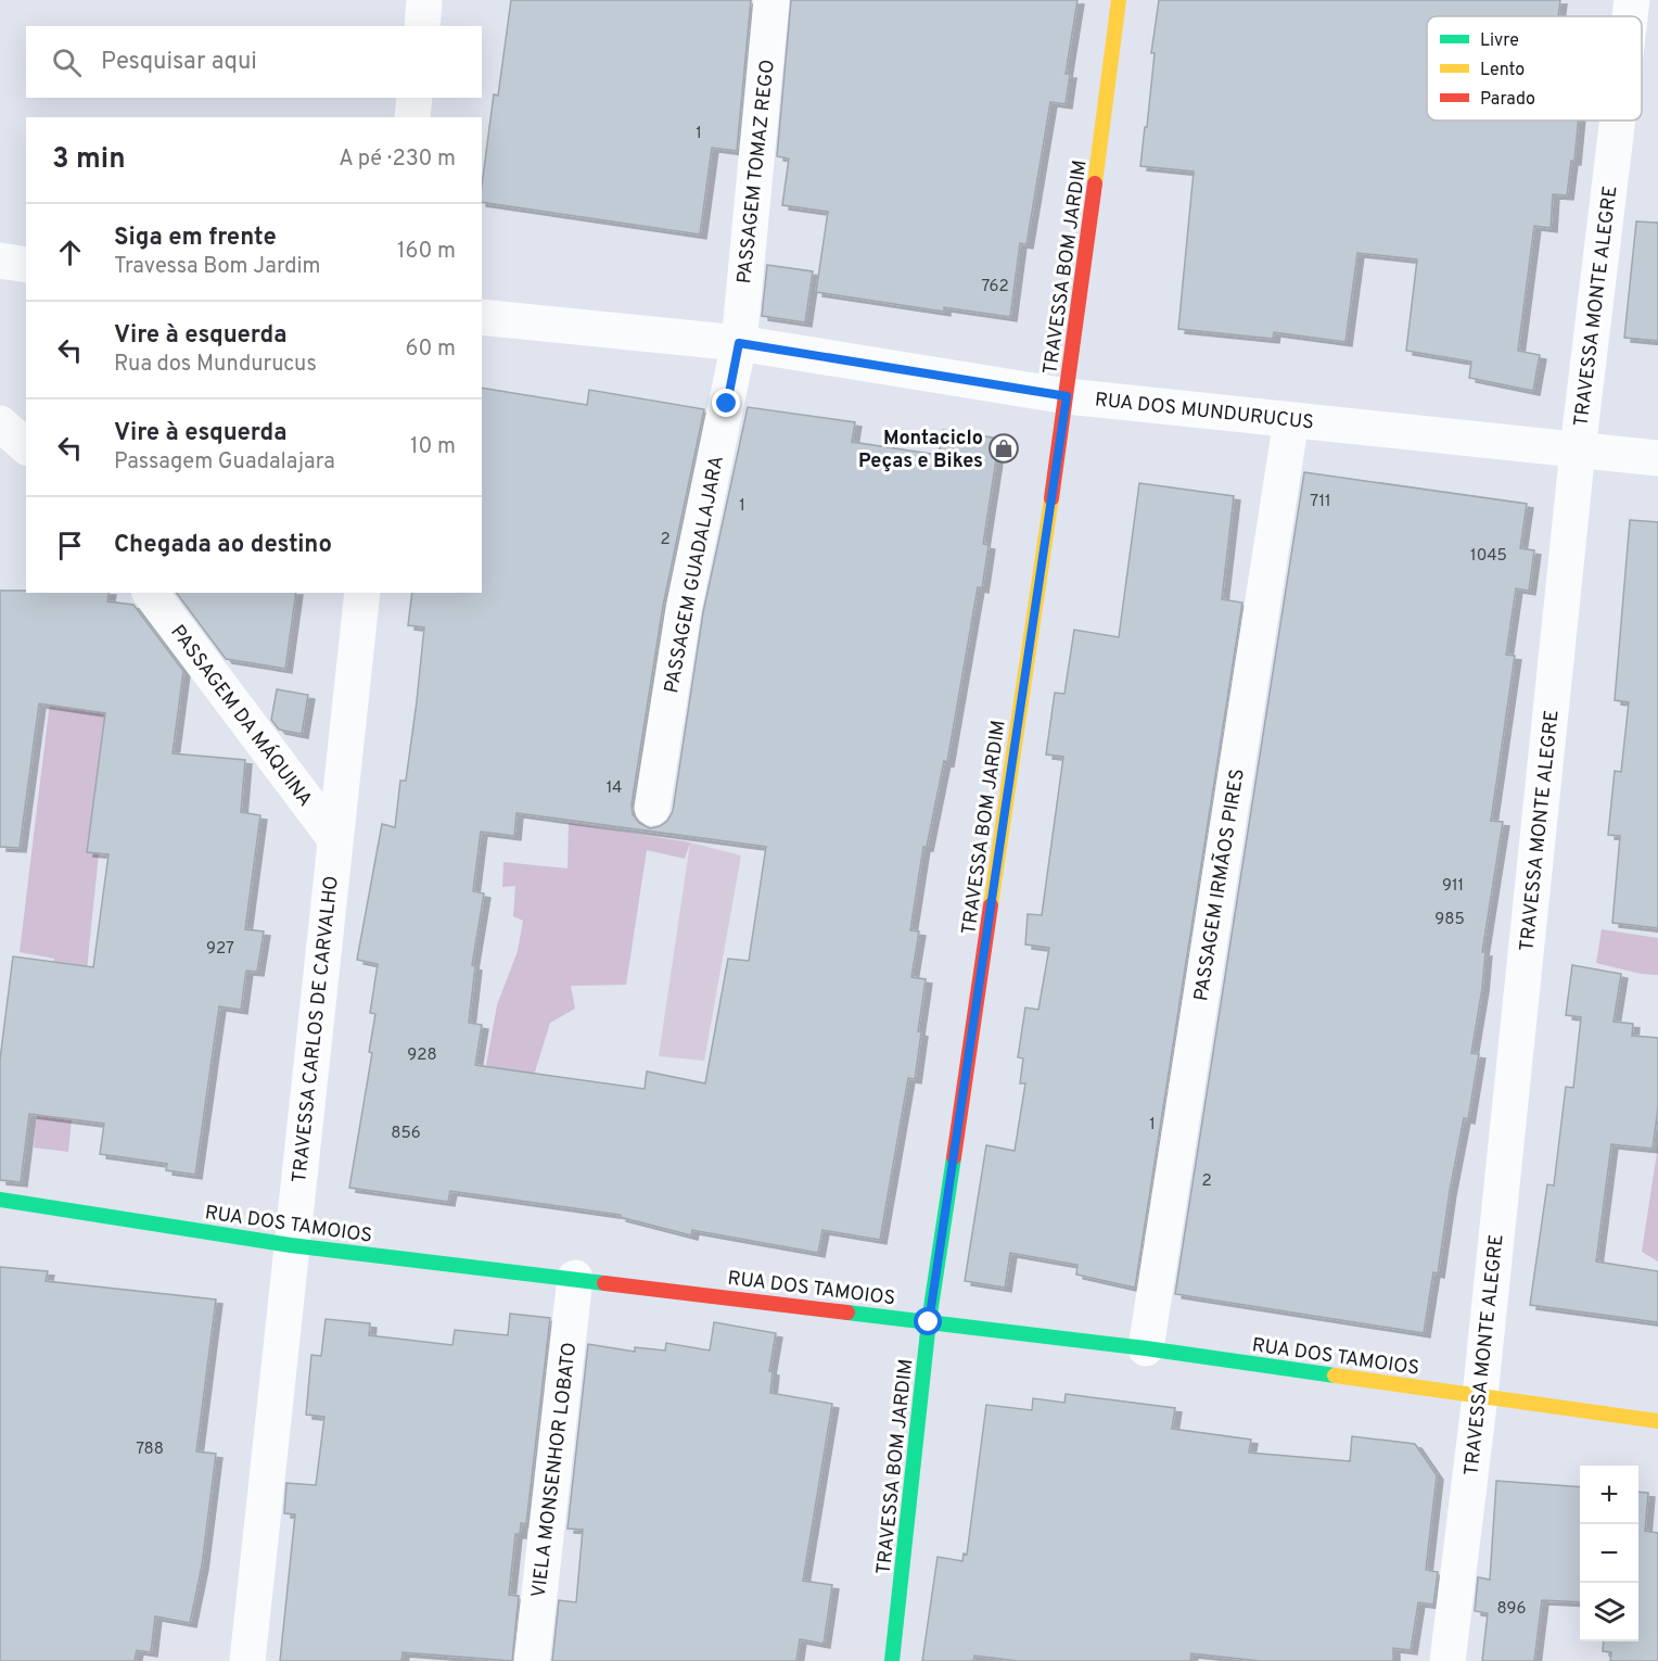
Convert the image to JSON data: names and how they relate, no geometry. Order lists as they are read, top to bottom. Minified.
{"streets":{"street":["PASSAGEM TOMAZ REGO","TRAVESSA BOM JARDIM","TRAVESSA MONTE ALEGRE","RUA DOS MUNDURUCUS","PASSAGEM GUADALAJARA","PASSAGEM DA MÁQUINA","PASSAGEM IRMÃOS PIRES","TRAVESSA CARLOS DE CARVALHO","RUA DOS TAMOIOS","VIELA MONSENHOR LOBATO"]},"crossings":[["PASSAGEM TOMAZ REGO","RUA DOS MUNDURUCUS"],["PASSAGEM TOMAZ REGO","PASSAGEM GUADALAJARA"],["TRAVESSA BOM JARDIM","RUA DOS MUNDURUCUS"],["TRAVESSA BOM JARDIM","RUA DOS TAMOIOS"],["TRAVESSA MONTE ALEGRE","RUA DOS MUNDURUCUS"],["TRAVESSA MONTE ALEGRE","RUA DOS TAMOIOS"],["RUA DOS MUNDURUCUS","PASSAGEM GUADALAJARA"],["RUA DOS MUNDURUCUS","PASSAGEM IRMÃOS PIRES"],["PASSAGEM DA MÁQUINA","TRAVESSA CARLOS DE CARVALHO"],["PASSAGEM IRMÃOS PIRES","RUA DOS TAMOIOS"],["TRAVESSA CARLOS DE CARVALHO","RUA DOS TAMOIOS"],["RUA DOS TAMOIOS","VIELA MONSENHOR LOBATO"]],"places":{"shop":["Montaciclo Peças e Bikes"]},"house_numbers":["1","762","711","1","2","1045","14","911","985","927","928","1","856","2","788","896"],"legend":["Livre","Lento","Parado"],"page":{"search":"Pesquisar aqui","heading":["3 min","A pé · 230 m"],"list":[["Siga em frente","Travessa Bom Jardim","160 m"],["Vire à esquerda","Rua dos Mundurucus","60 m"],["Vire à esquerda","Passagem Guadalajara","10 m"],"Chegada ao destino"],"map_buttons":["+","−"]}}
